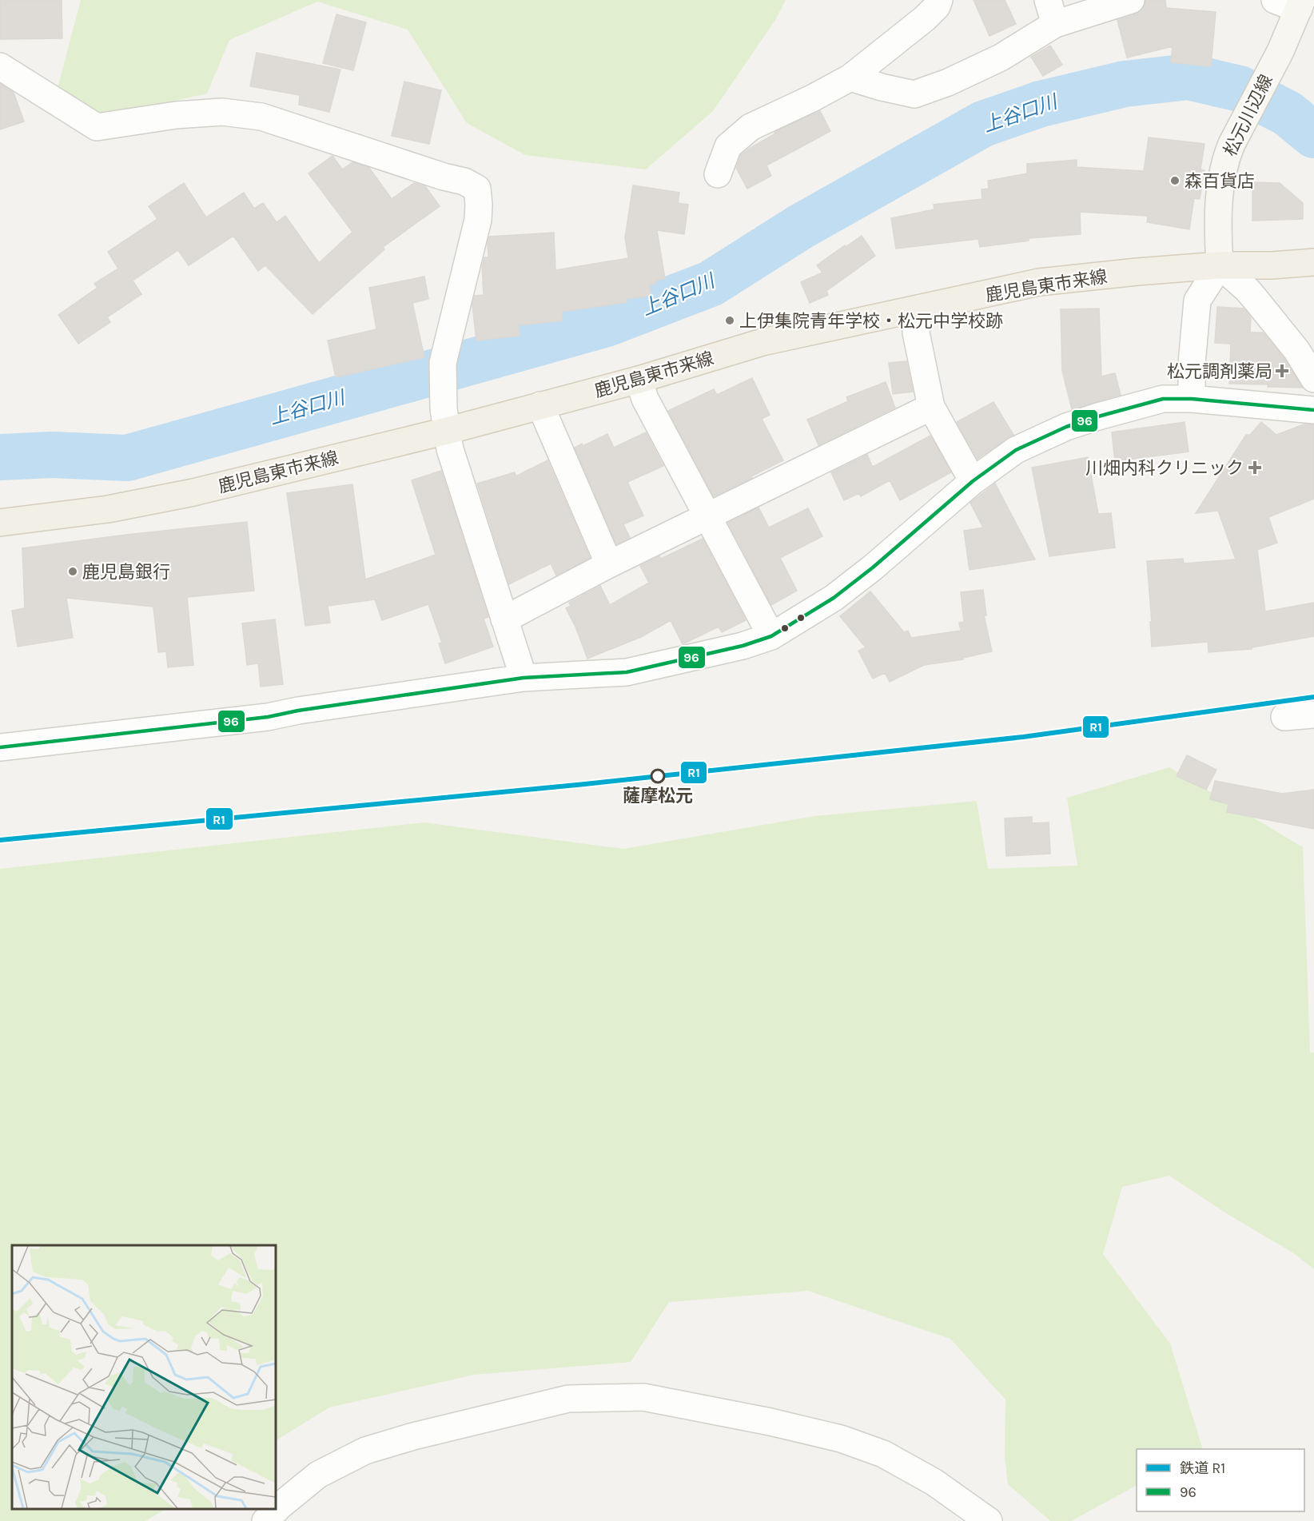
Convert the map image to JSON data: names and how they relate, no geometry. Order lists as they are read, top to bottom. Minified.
{"streets":{"main road":["松元川辺線","鹿児島東市来線"]},"crossings":[["松元川辺線","鹿児島東市来線"]],"water":["上谷口川"],"places":{"other":["森百貨店","上伊集院青年学校・松元中学校跡","鹿児島銀行","薩摩松元"],"health":["松元調剤薬局","川畑内科クリニック"]},"lines":["transit line 96","rail line R1"],"legend":["鉄道 R1","96"]}
